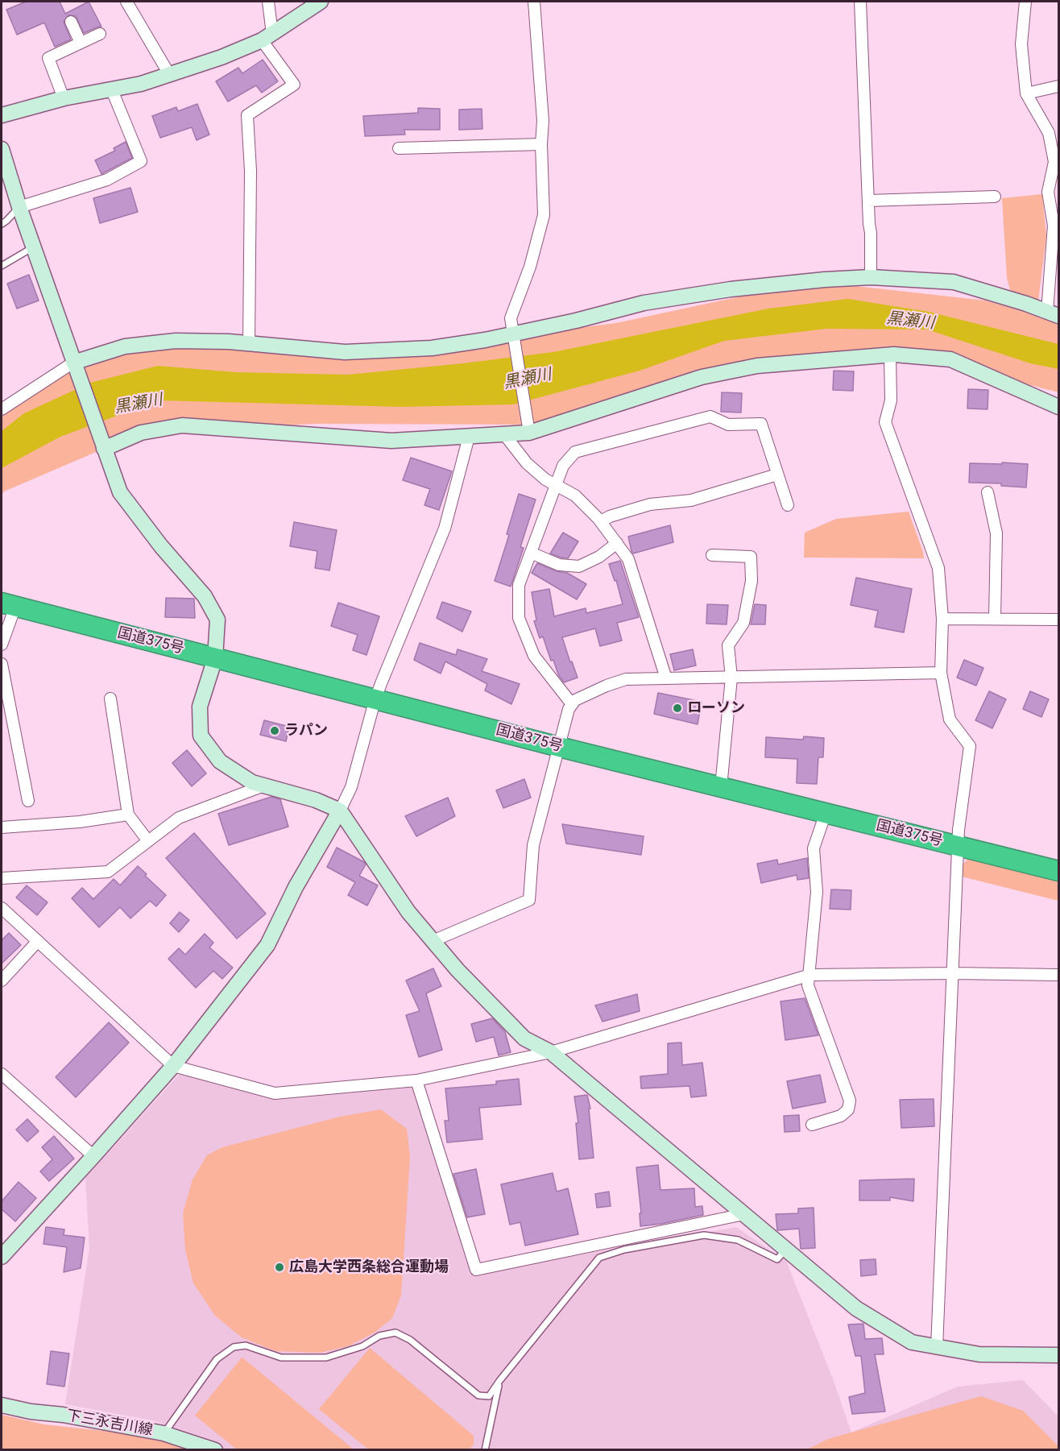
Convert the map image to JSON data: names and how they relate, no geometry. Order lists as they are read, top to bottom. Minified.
{"streets":{"highway":["国道375号"],"street":["下三永吉川線"]},"water":["黒瀬川"],"places":["ローソン","ラパン","広島大学西条総合運動場"]}
